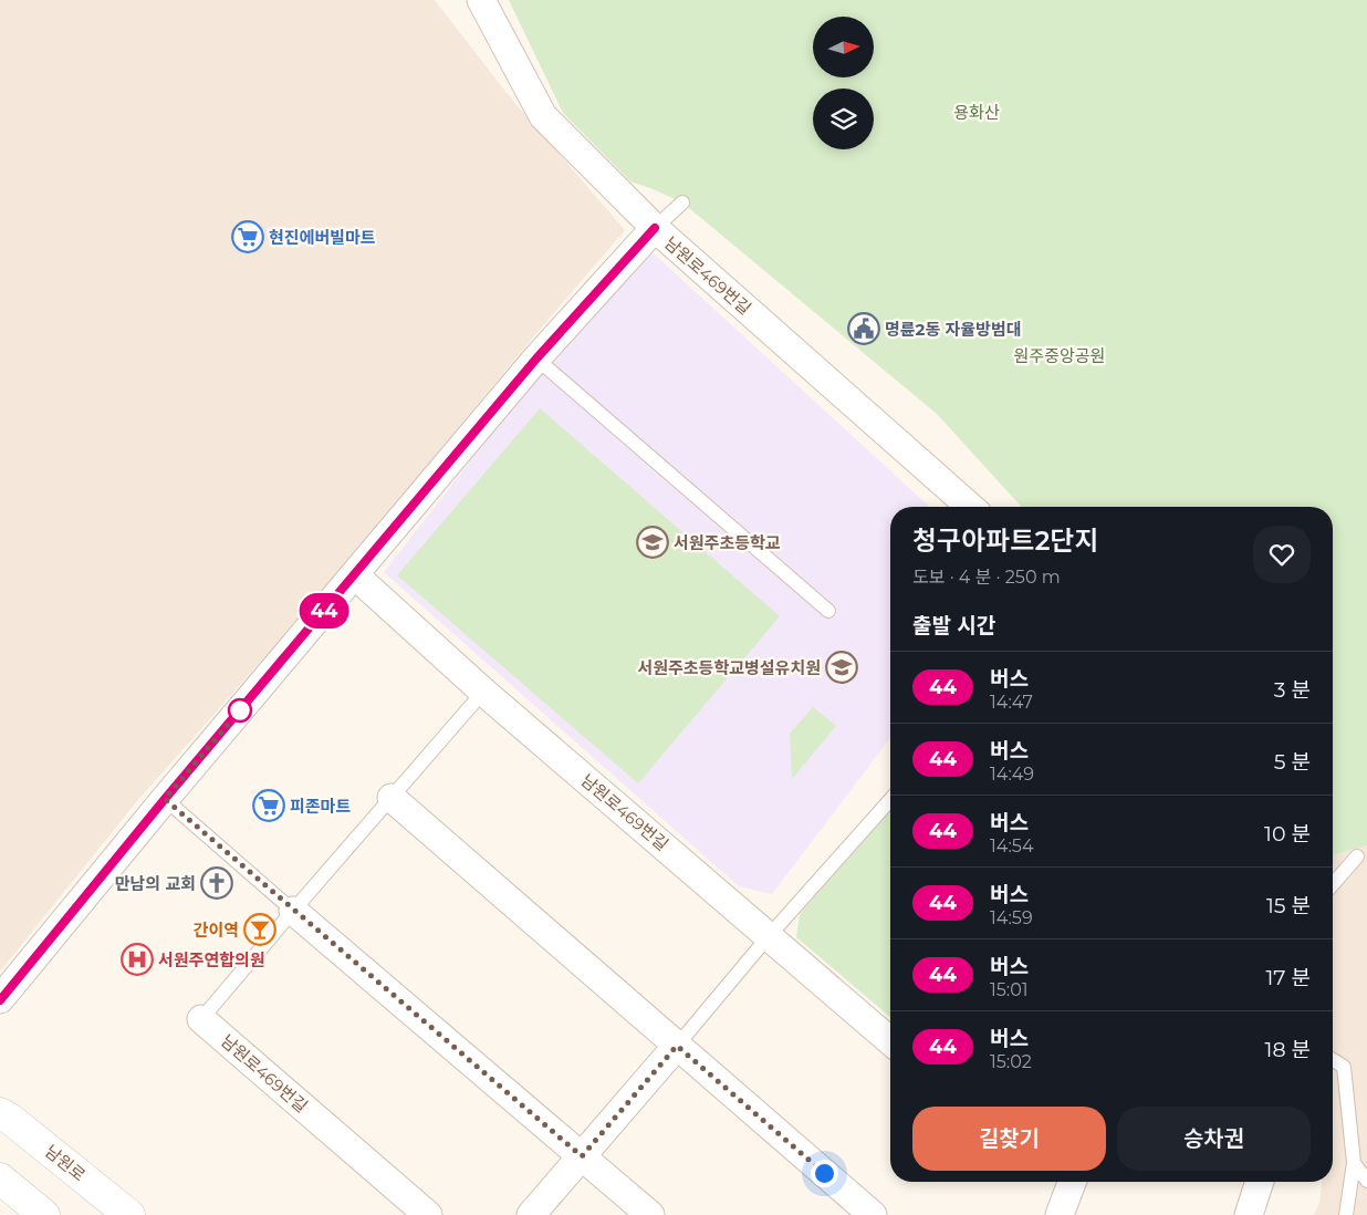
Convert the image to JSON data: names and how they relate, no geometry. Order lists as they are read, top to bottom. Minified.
{"streets":{"street":["남원로469번길","남원로"]},"parks":["용화산","원주중앙공원"],"places":{"supermarket":["현진에버빌마트","피존마트"],"public building":["명륜2동 자율방범대"],"school or university":["서원주초등학교","서원주초등학교병설유치원"],"church":["만남의 교회"],"bar":["간이역"],"hospital":["서원주연합의원"]},"lines":["bus line 44"],"north":"right","page":{"on_map":"44","heading":[["청구아파트2단지","도보 · 4 분 · 250 m"],"출발 시간"],"list":[{"mark":"44","name":"버스","note":"14:47","value":"3 분"},{"mark":"44","name":"버스","note":"14:49","value":"5 분"},{"mark":"44","name":"버스","note":"14:54","value":"10 분"},{"mark":"44","name":"버스","note":"14:59","value":"15 분"},{"mark":"44","name":"버스","note":"15:01","value":"17 분"},{"mark":"44","name":"버스","note":"15:02","value":"18 분"}],"buttons":["길찾기","승차권"]}}
